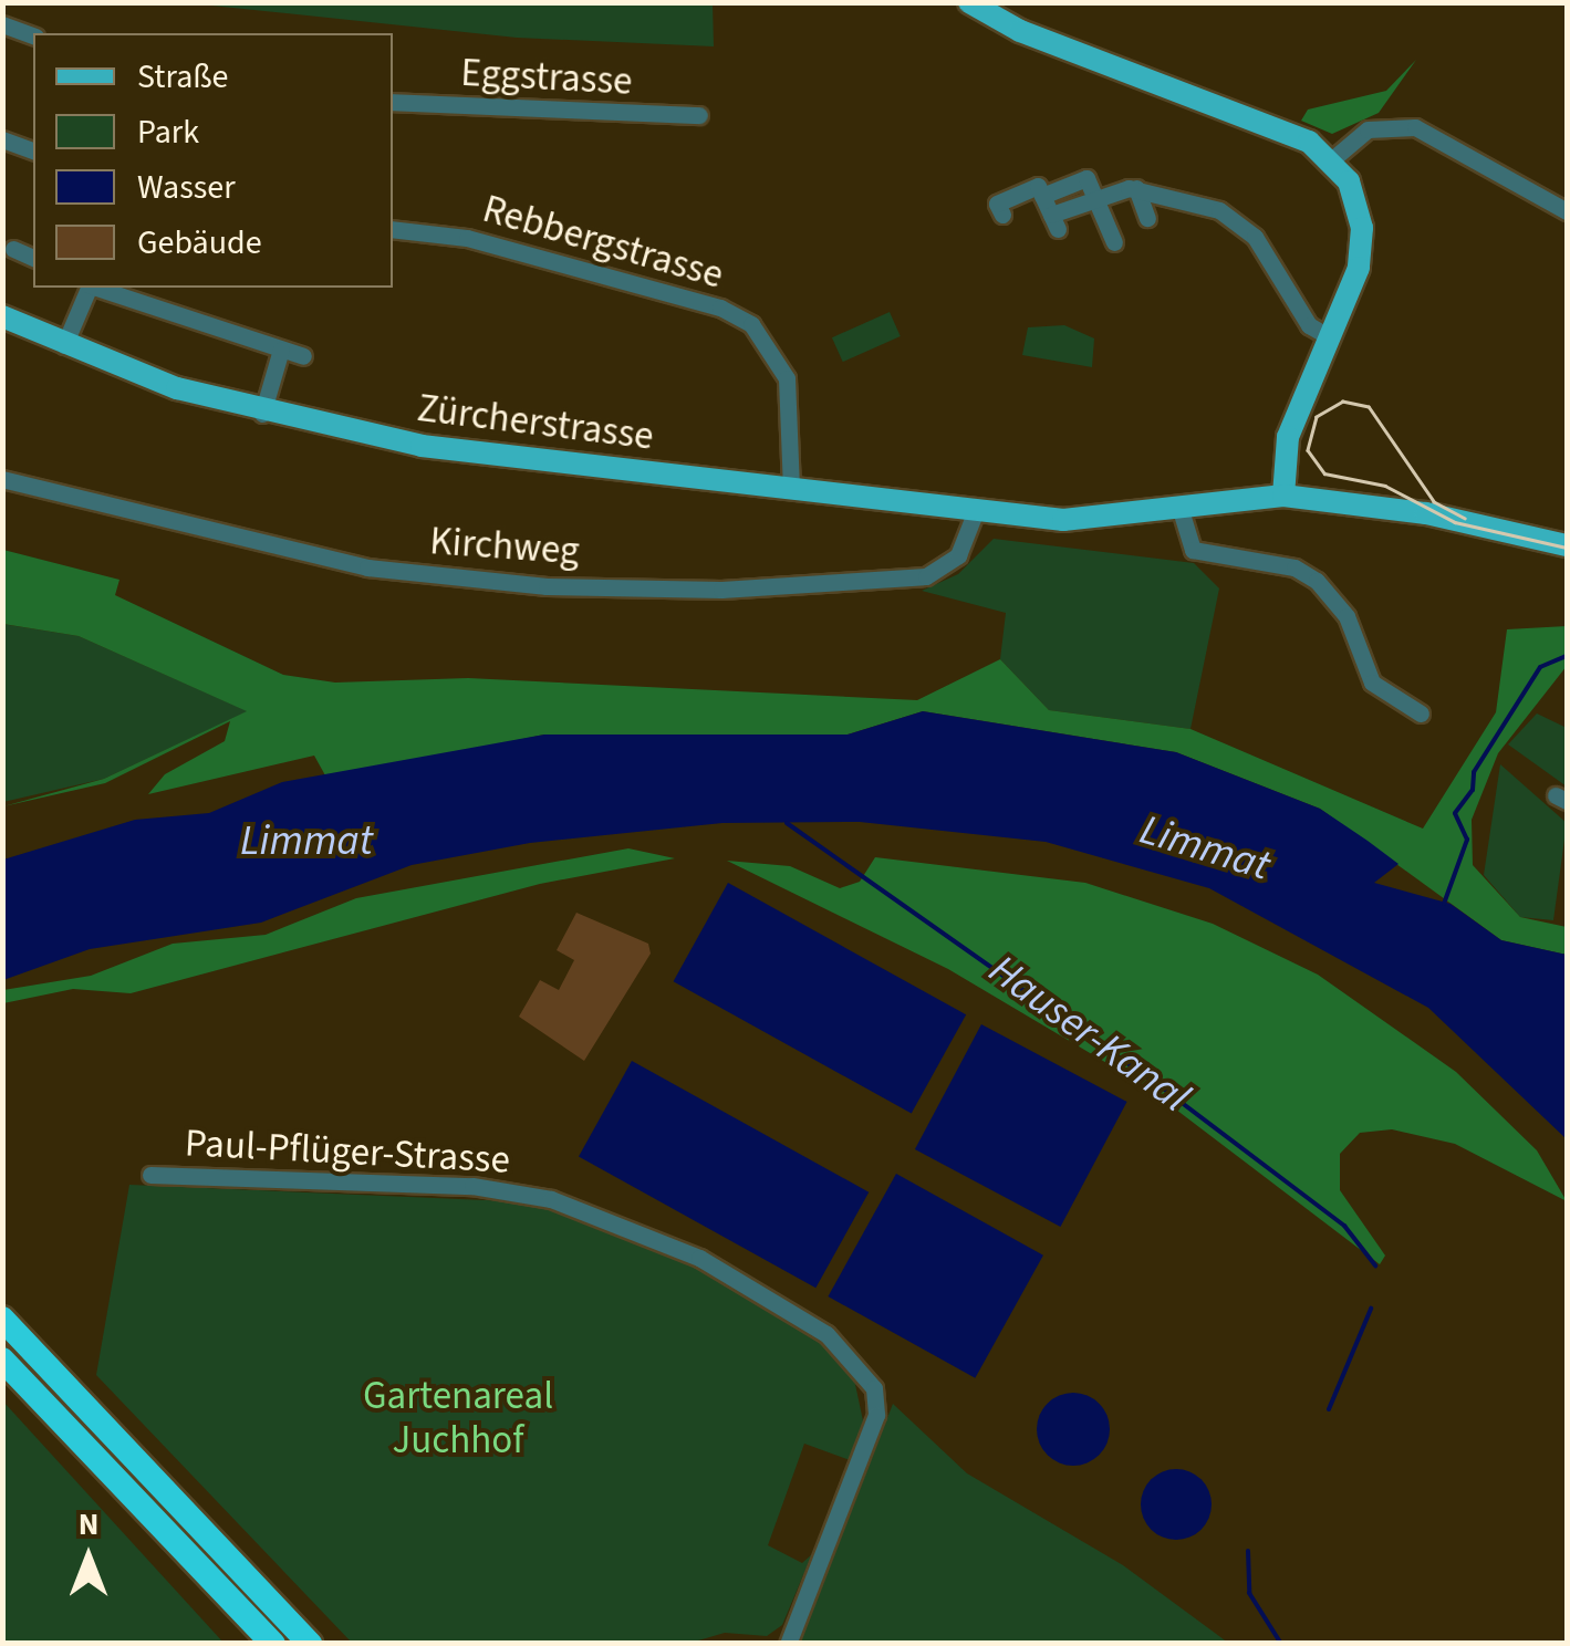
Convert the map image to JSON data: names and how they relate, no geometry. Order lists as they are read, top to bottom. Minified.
{"streets":{"main road":["Zürcherstrasse"],"street":["Eggstrasse","Rebbergstrasse","Kirchweg","Paul-Pflüger-Strasse"]},"crossings":[["Rebbergstrasse","Zürcherstrasse"],["Zürcherstrasse","Kirchweg"]],"water":["Limmat","Hauser-Kanal"],"parks":["Gartenareal Juchhof"],"legend":["Straße","Park","Wasser","Gebäude"],"north":"top"}
